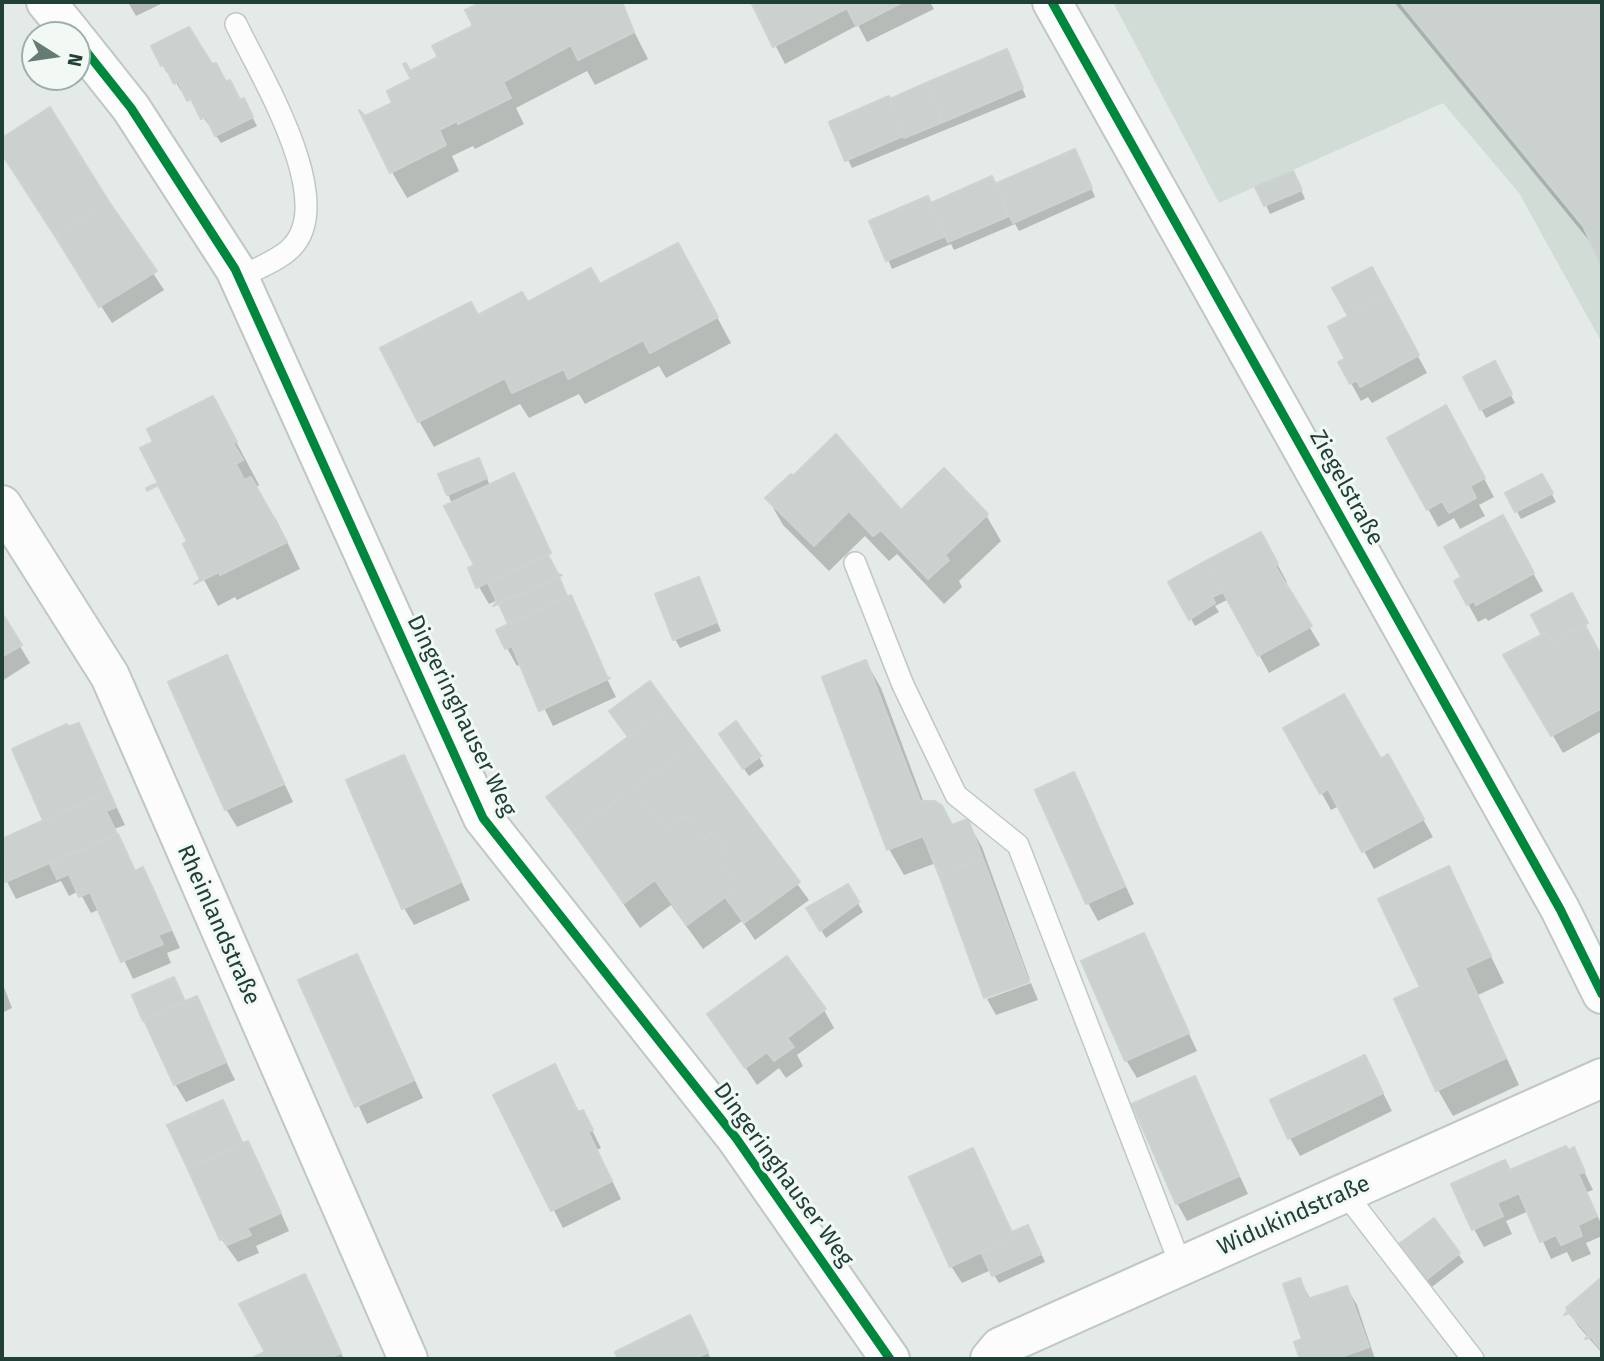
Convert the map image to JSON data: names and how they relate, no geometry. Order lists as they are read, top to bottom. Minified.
{"streets":{"street":["Ziegelstraße","Dingeringhauser Weg","Rheinlandstraße","Widukindstraße"]},"north":"right"}
